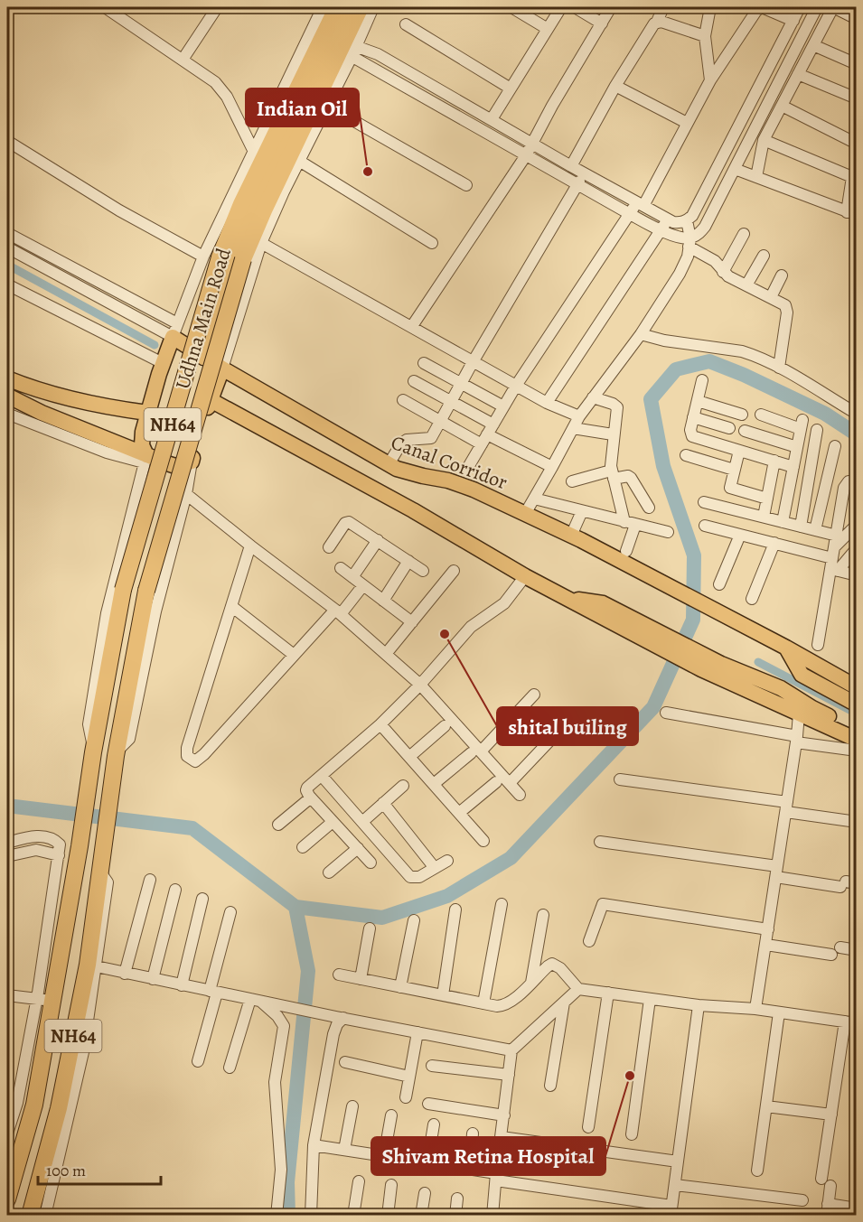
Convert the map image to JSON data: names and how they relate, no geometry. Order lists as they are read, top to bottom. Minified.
{"streets":{"highway":["Udhna Main Road","NH64"],"main road":["Canal Corridor"]},"crossings":[["Udhna Main Road","NH64"]],"places":["Indian Oil","shital builing","Shivam Retina Hospital"],"scale_bar":"100 m"}
